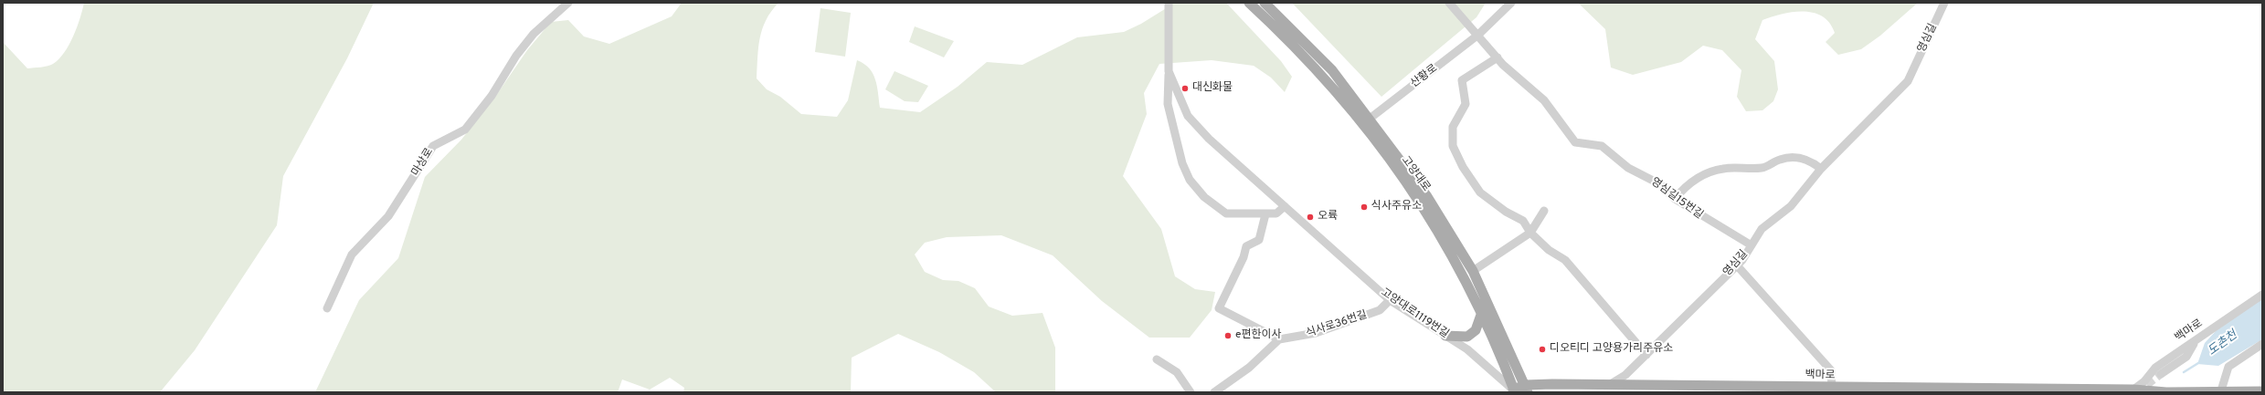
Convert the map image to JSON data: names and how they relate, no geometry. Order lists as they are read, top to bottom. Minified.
{"streets":{"main road":["고양대로","백마로"],"street":["영심길","산황로","마상로","영심길15번길","고양대로1119번길","식사로36번길"]},"crossings":[["영심길","영심길15번길"],["영심길","백마로"],["산황로","고양대로"],["산황로","영심길15번길"],["고양대로","고양대로1119번길"],["고양대로","백마로"],["고양대로1119번길","식사로36번길"],["고양대로1119번길","백마로"]],"water":["도촌천"],"places":["대신화물","식사주유소","오륙","e편한이사","디오티디 고양용가리주유소"]}
